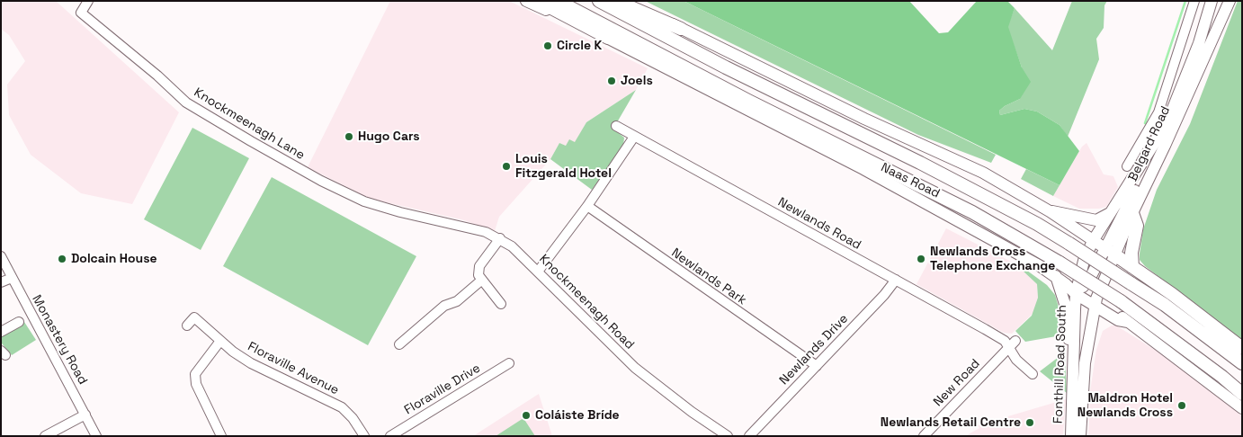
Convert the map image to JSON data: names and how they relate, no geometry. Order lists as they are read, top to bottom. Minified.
{"streets":{"highway":["Naas Road"],"main road":["Belgard Road","Fonthill Road South"],"street":["Knockmeenagh Lane","Newlands Road","Newlands Park","Knockmeenagh Road","Monastery Road","Newlands Drive","Floraville Avenue","New Road","Floraville Drive"]},"crossings":[["Knockmeenagh Lane","Knockmeenagh Road"],["Belgard Road","Naas Road"],["Belgard Road","Fonthill Road South"],["Naas Road","Fonthill Road South"],["Newlands Road","Newlands Drive"],["Newlands Road","New Road"],["Newlands Park","Newlands Drive"]],"places":["Circle K","Joels","Hugo Cars","Louis Fitzgerald Hotel","Dolcain House","Newlands Cross Telephone Exchange","Maldron Hotel Newlands Cross","Coláiste Bríde","Newlands Retail Centre"]}
